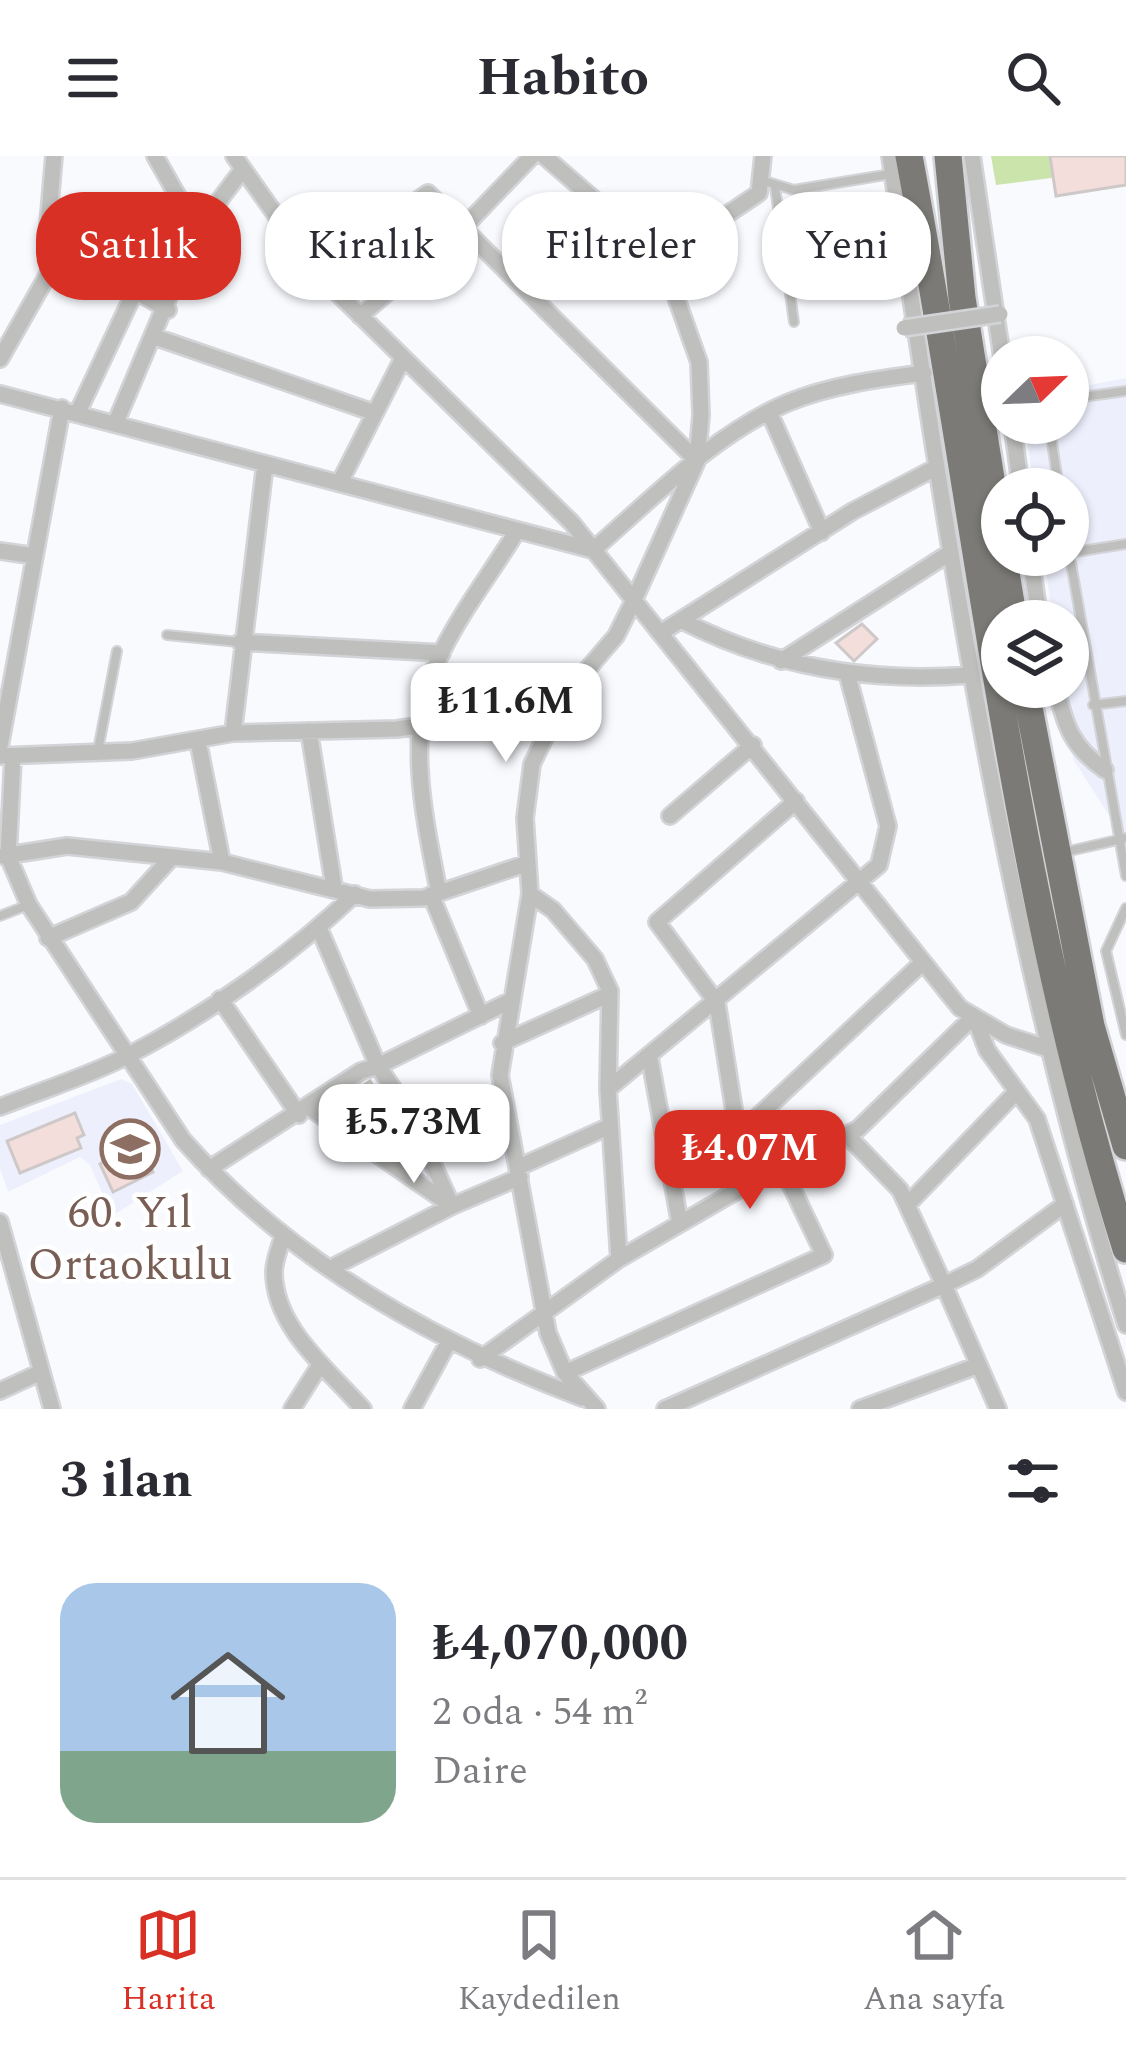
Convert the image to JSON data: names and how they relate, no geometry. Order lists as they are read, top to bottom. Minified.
{"places":{"school or university":["60. Yıl Ortaokulu"]},"north":"top right","page":{"header":"Habito","chip":["Satılık","Kiralık","Filtreler","Yeni"],"price":["₺11.6M","₺5.73M","₺4.07M"],"heading":"3 ilan","list":[{"name":"₺4,070,000","note":"2 oda · 54 m² · Daire"}],"tabs":["Harita","Kaydedilen","Ana sayfa"]}}
